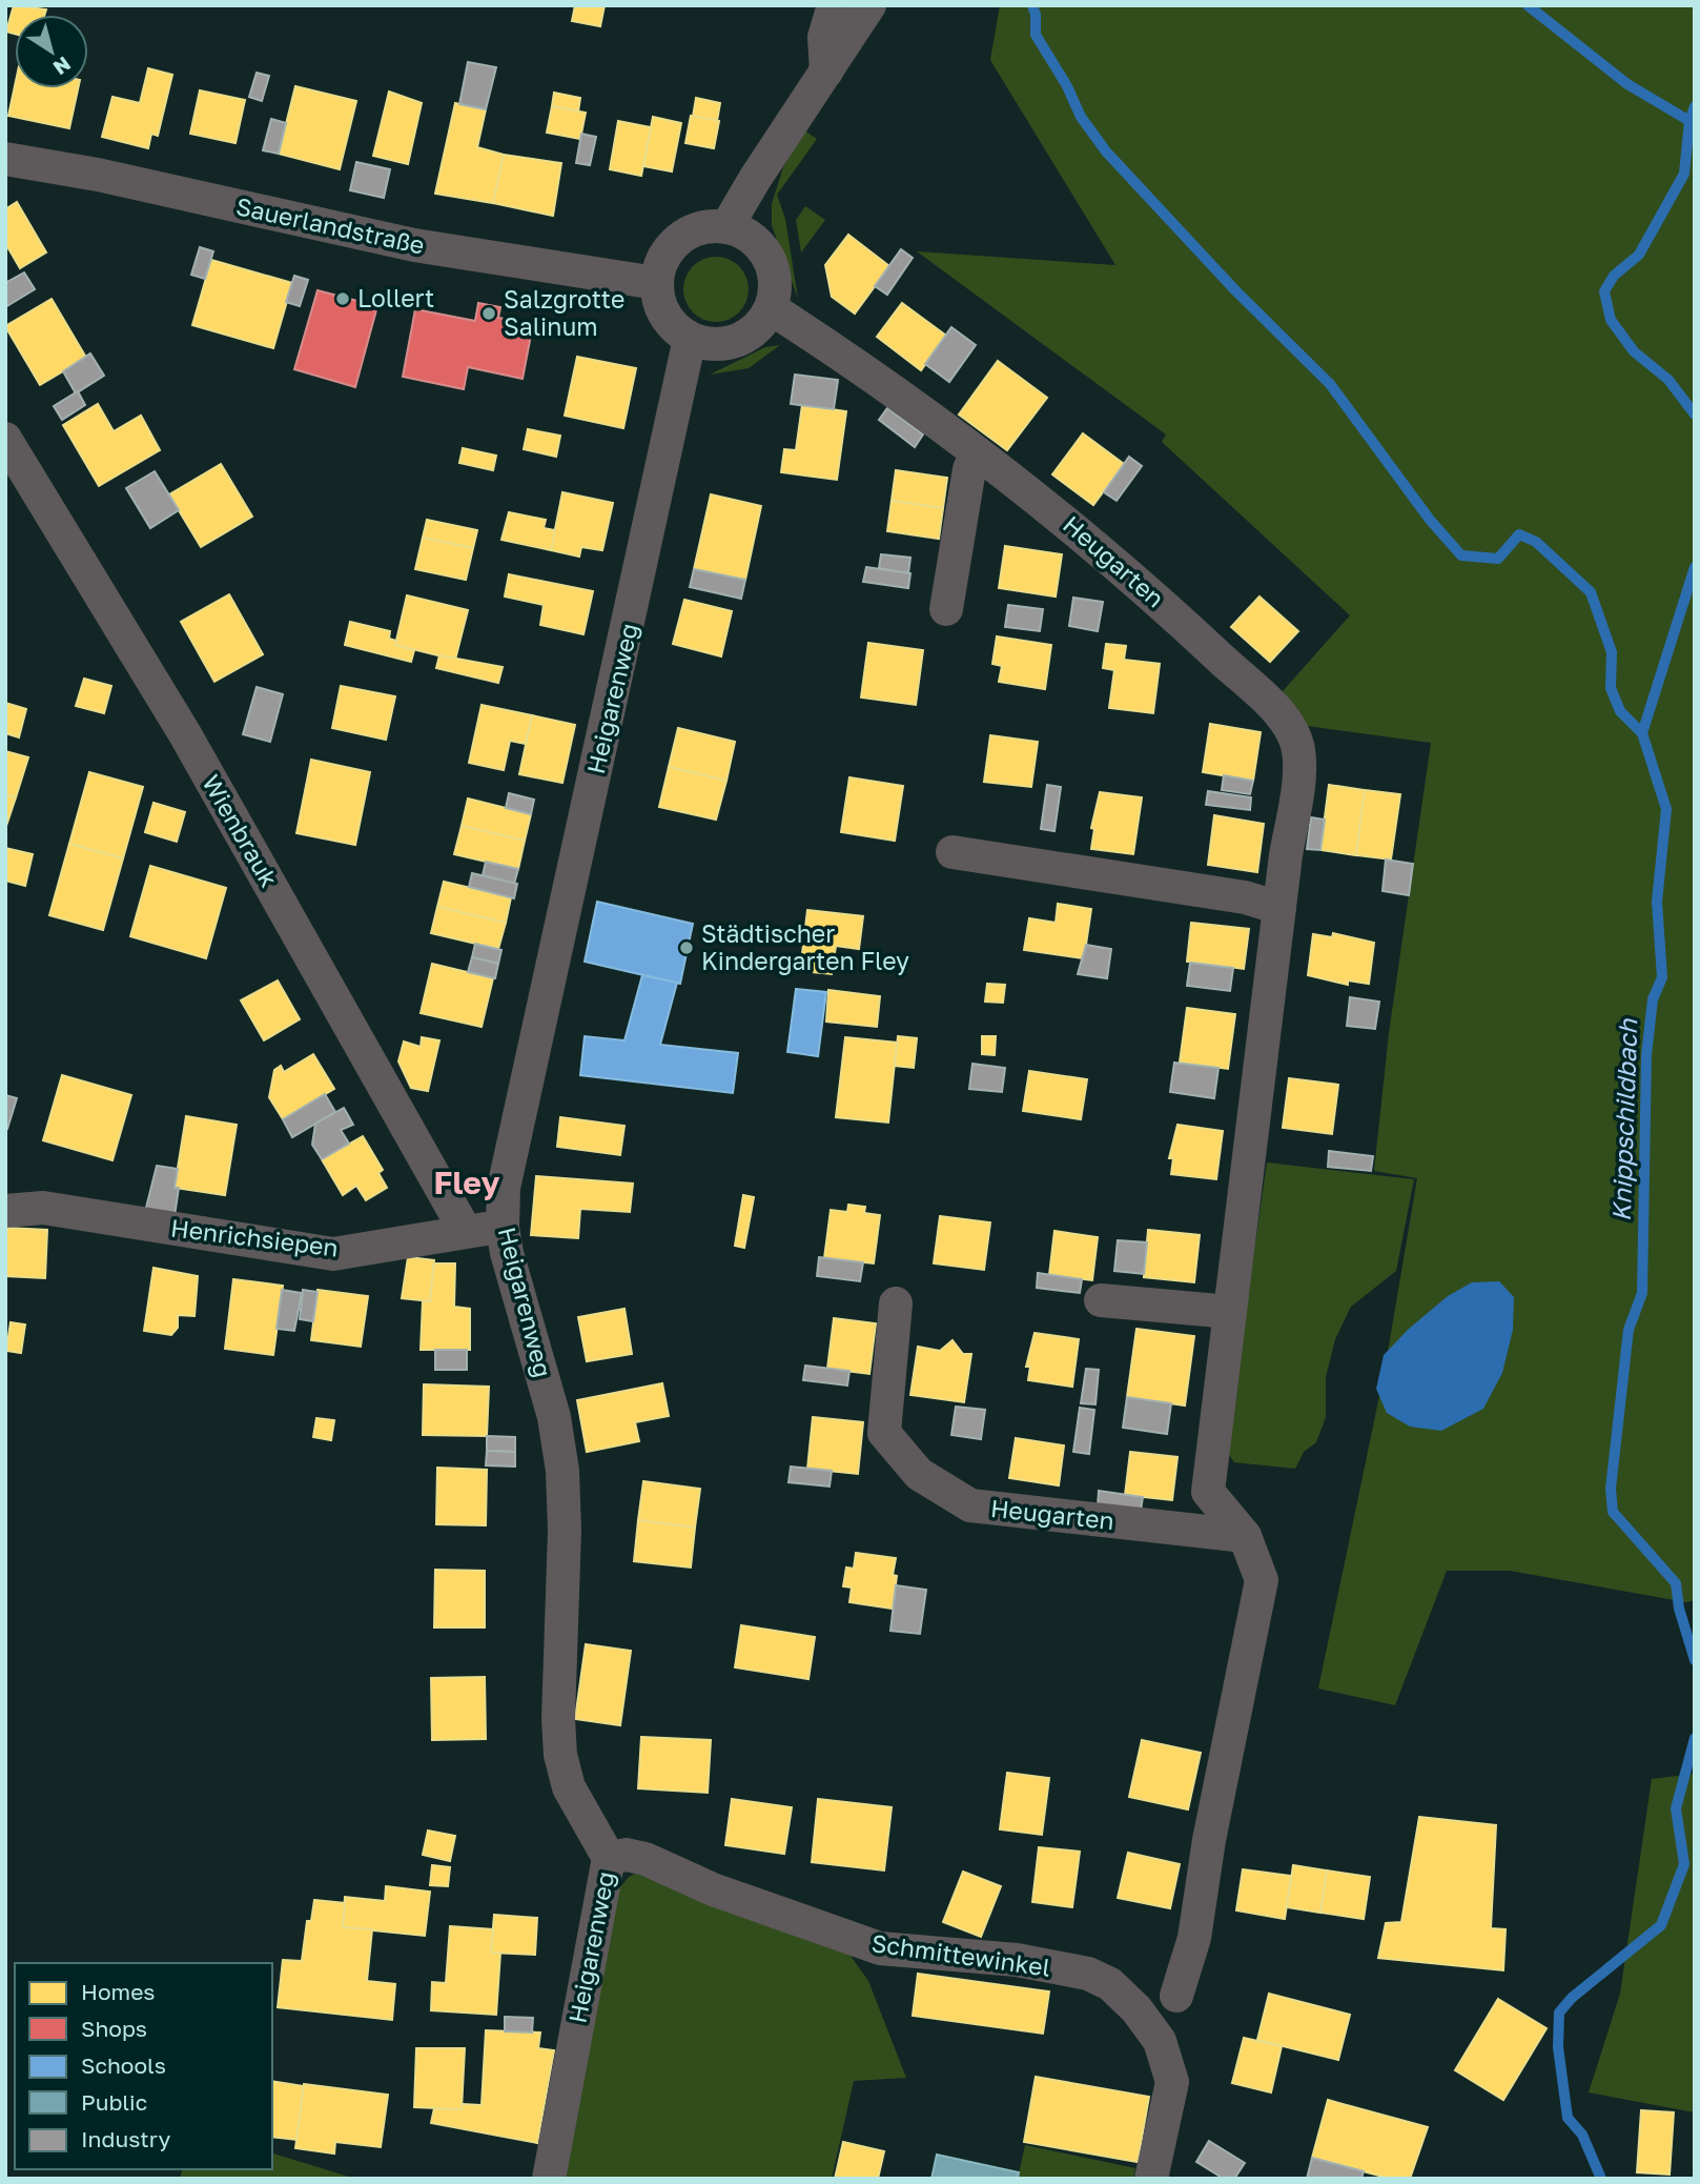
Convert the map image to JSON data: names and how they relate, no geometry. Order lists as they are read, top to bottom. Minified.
{"streets":{"street":["Sauerlandstraße","Heugarten","Heigarenweg","Wienbrauk","Henrichsiepen","Schmittewinkel"]},"crossings":[["Sauerlandstraße","Heugarten"],["Sauerlandstraße","Heigarenweg"],["Heugarten","Heigarenweg"],["Heigarenweg","Henrichsiepen"],["Heigarenweg","Schmittewinkel"],["Wienbrauk","Henrichsiepen"]],"districts":["Fley"],"water":["Knippschildbach"],"places":["Lollert","Salzgrotte Salinum","Städtischer Kindergarten Fley"],"legend":["Homes","Shops","Schools","Public","Industry"],"north":"bottom right"}
